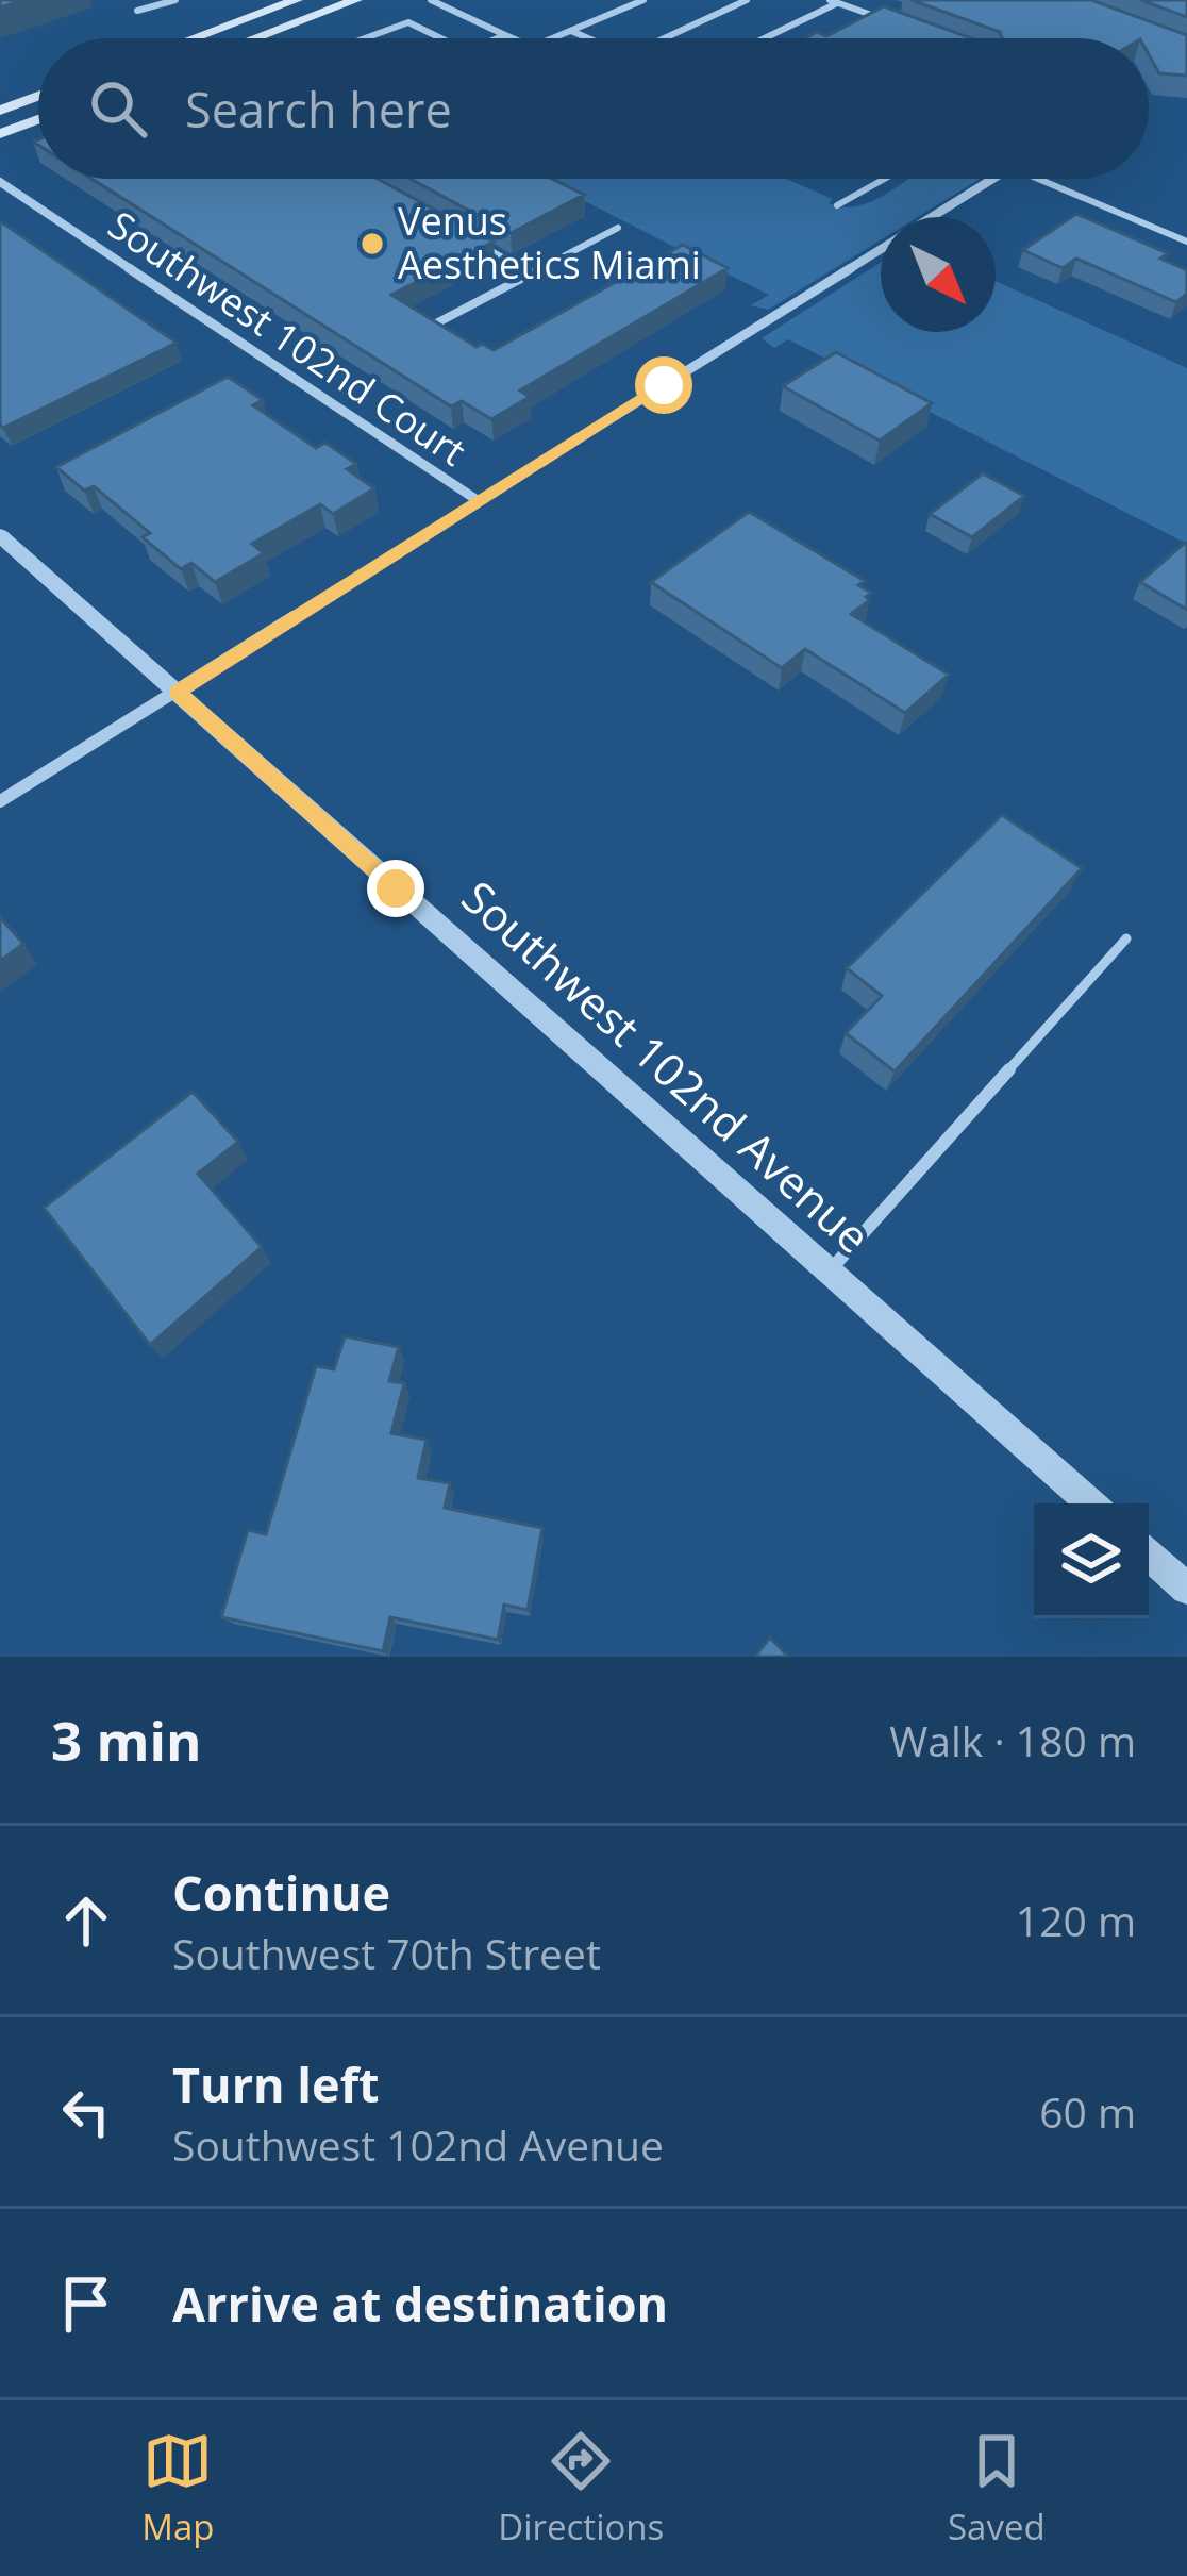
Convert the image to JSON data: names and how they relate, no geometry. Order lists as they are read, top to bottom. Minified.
{"streets":{"street":["Southwest 102nd Court","Southwest 102nd Avenue"]},"places":["Venus Aesthetics Miami"],"north":"bottom right","page":{"search":"Search here","heading":["3 min","Walk · 180 m"],"list":[["Continue","Southwest 70th Street","120 m"],["Turn left","Southwest 102nd Avenue","60 m"],"Arrive at destination"],"nav":["Map","Directions","Saved"]}}
